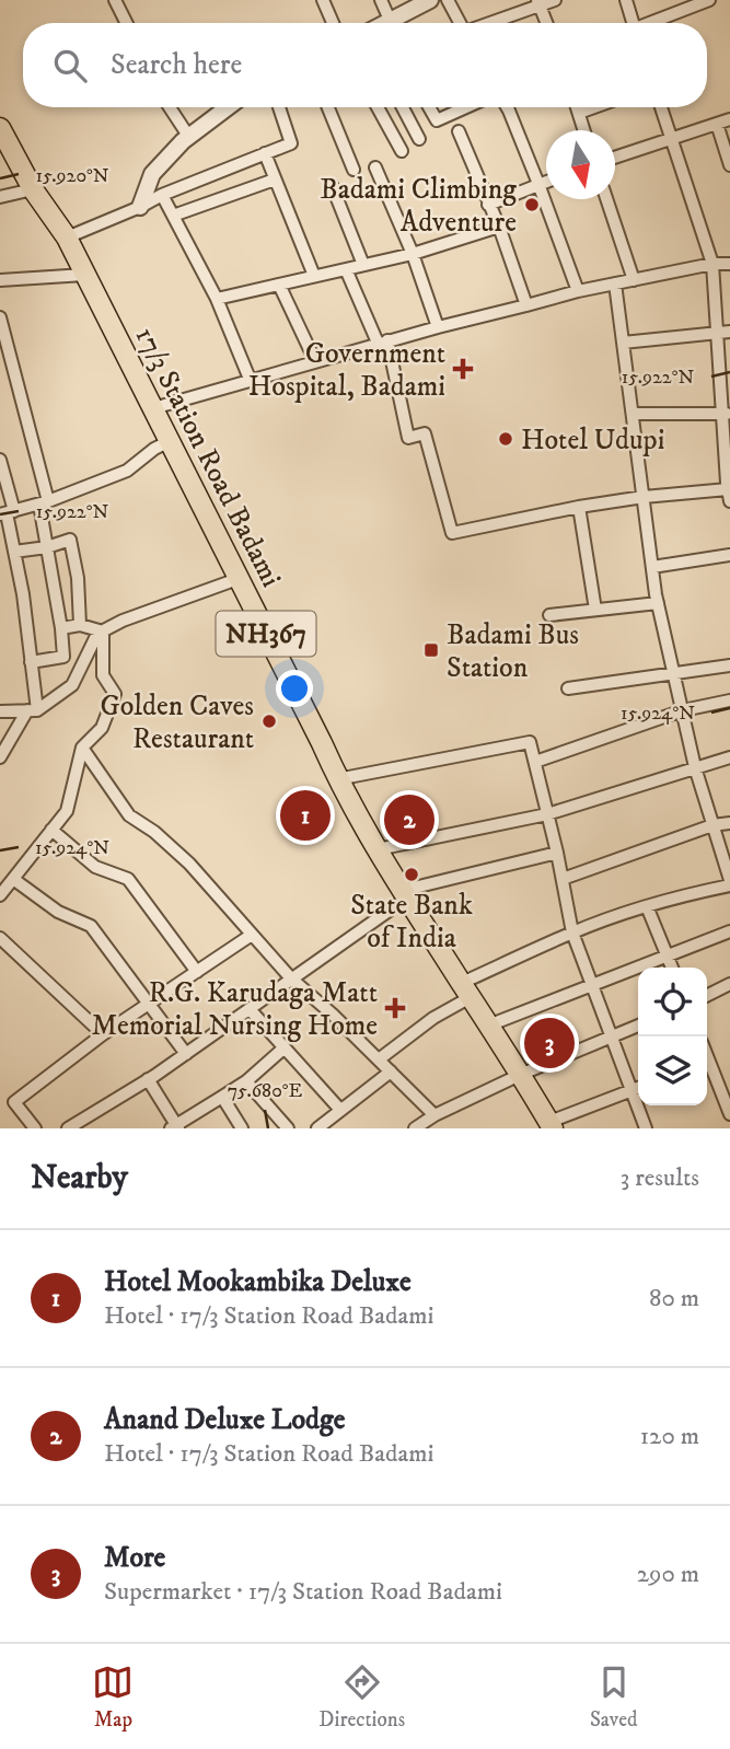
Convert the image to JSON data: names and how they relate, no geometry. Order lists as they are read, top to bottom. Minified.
{"streets":{"highway":["17/3 Station Road Badami","NH367"]},"places":{"other":["Badami Climbing Adventure","Hotel Udupi","Golden Caves Restaurant","State Bank of India"],"health":["Government Hospital, Badami","R.G. Karudaga Matt Memorial Nursing Home"],"transit":["Badami Bus Station"]},"north":"bottom","page":{"search":"Search here","pins":["1","2","3"],"heading":["Nearby","3 results"],"list":[{"mark":"1","name":"Hotel Mookambika Deluxe","note":"Hotel · 17/3 Station Road Badami","value":"80 m"},{"mark":"2","name":"Anand Deluxe Lodge","note":"Hotel · 17/3 Station Road Badami","value":"120 m"},{"mark":"3","name":"More","note":"Supermarket · 17/3 Station Road Badami","value":"290 m"}],"nav":["Map","Directions","Saved"]},"coordinates":["15.920°N","15.922°N","15.924°N","75.680°E"]}
